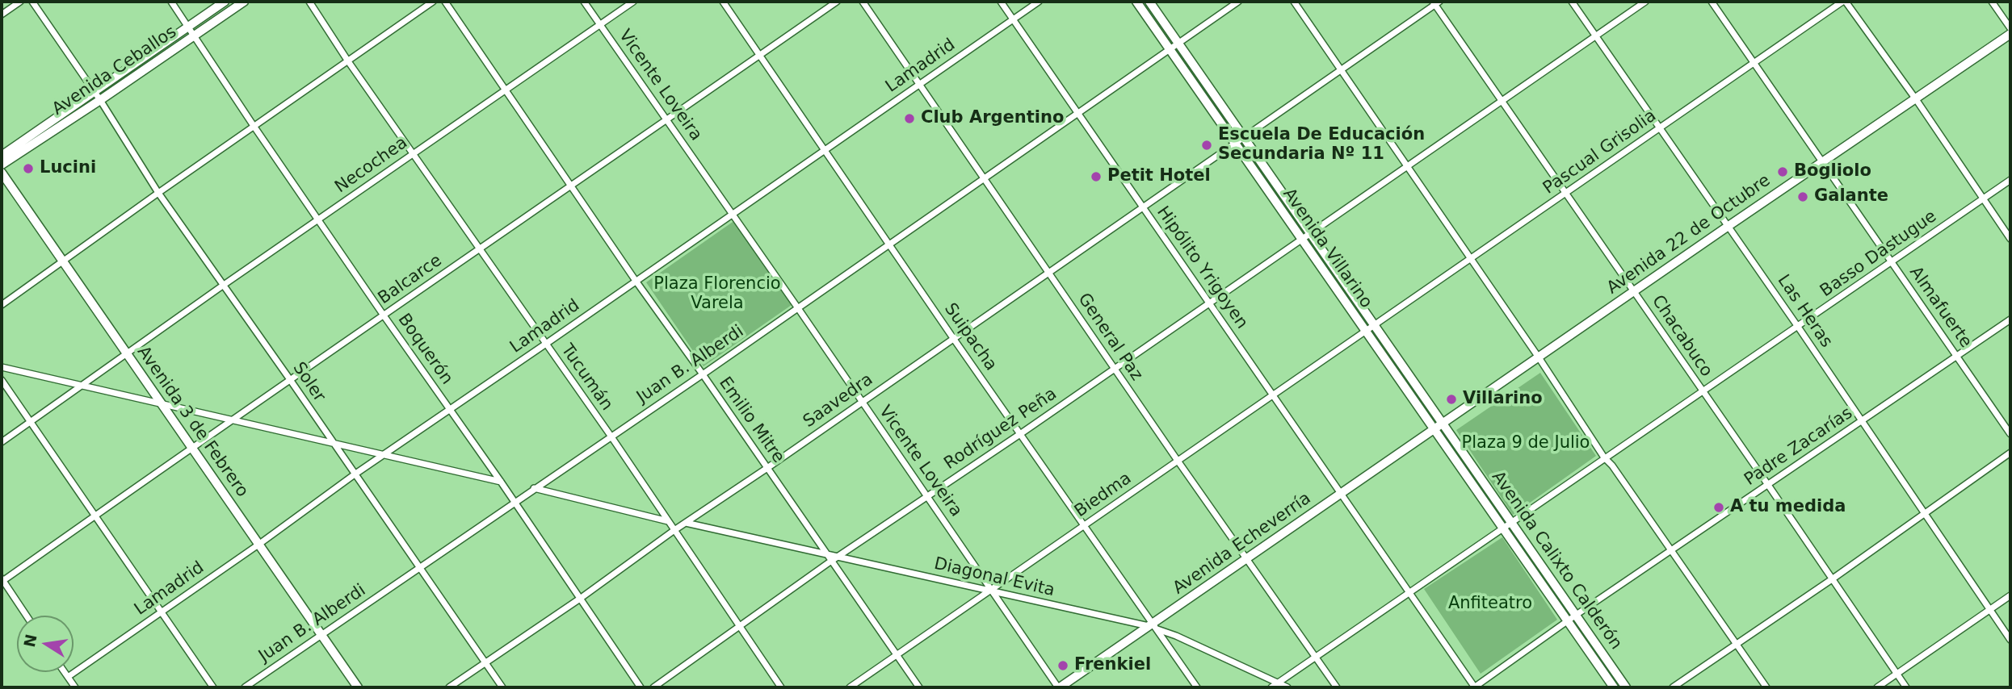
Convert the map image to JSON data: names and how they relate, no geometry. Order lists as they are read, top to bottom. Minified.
{"streets":{"main road":["Avenida Ceballos","Avenida 22 de Octubre","Avenida Villarino","Avenida 3 de Febrero","Avenida Echeverría","Avenida Calixto Calderón"],"street":["Lamadrid","Vicente Loveira","Pascual Grisolia","Necochea","Basso Dastugue","Hipólito Yrigoyen","Balcarce","Almafuerte","Las Heras","Chacabuco","Suipacha","General Paz","Boquerón","Juan B. Alberdi","Tucumán","Soler","Saavedra","Emilio Mitre","Rodríguez Peña","Padre Zacarías","Biedma","Diagonal Evita"]},"crossings":[["Lamadrid","Vicente Loveira"],["Lamadrid","Hipólito Yrigoyen"],["Lamadrid","Suipacha"],["Lamadrid","General Paz"],["Lamadrid","Boquerón"],["Lamadrid","Tucumán"],["Lamadrid","Soler"],["Lamadrid","Emilio Mitre"],["Lamadrid","Avenida 3 de Febrero"],["Avenida Ceballos","Boquerón"],["Avenida Ceballos","Soler"],["Vicente Loveira","Necochea"],["Vicente Loveira","Balcarce"],["Vicente Loveira","Juan B. Alberdi"],["Vicente Loveira","Saavedra"],["Vicente Loveira","Rodríguez Peña"],["Vicente Loveira","Biedma"],["Vicente Loveira","Avenida Echeverría"],["Vicente Loveira","Diagonal Evita"],["Pascual Grisolia","Avenida Villarino"],["Pascual Grisolia","Almafuerte"],["Pascual Grisolia","Las Heras"],["Pascual Grisolia","Chacabuco"],["Pascual Grisolia","Biedma"],["Necochea","Boquerón"],["Necochea","Tucumán"],["Necochea","Soler"],["Necochea","Emilio Mitre"],["Necochea","Avenida 3 de Febrero"],["Avenida 22 de Octubre","Avenida Villarino"],["Avenida 22 de Octubre","Almafuerte"],["Avenida 22 de Octubre","Las Heras"],["Avenida 22 de Octubre","Chacabuco"],["Avenida 22 de Octubre","Avenida Echeverría"],["Avenida 22 de Octubre","Avenida Calixto Calderón"],["Avenida Villarino","Juan B. Alberdi"],["Avenida Villarino","Saavedra"],["Avenida Villarino","Rodríguez Peña"],["Avenida Villarino","Biedma"],["Avenida Villarino","Avenida Echeverría"],["Avenida Villarino","Avenida Calixto Calderón"],["Basso Dastugue","Hipólito Yrigoyen"],["Basso Dastugue","Almafuerte"],["Basso Dastugue","Las Heras"],["Basso Dastugue","Chacabuco"],["Basso Dastugue","General Paz"],["Basso Dastugue","Avenida Calixto Calderón"],["Basso Dastugue","Diagonal Evita"],["Hipólito Yrigoyen","Juan B. Alberdi"],["Hipólito Yrigoyen","Saavedra"],["Hipólito Yrigoyen","Rodríguez Peña"],["Hipólito Yrigoyen","Padre Zacarías"],["Hipólito Yrigoyen","Biedma"],["Hipólito Yrigoyen","Avenida Echeverría"],["Balcarce","Suipacha"],["Balcarce","Boquerón"],["Balcarce","Tucumán"],["Balcarce","Soler"],["Balcarce","Emilio Mitre"],["Balcarce","Avenida 3 de Febrero"],["Almafuerte","Padre Zacarías"],["Las Heras","Rodríguez Peña"],["Las Heras","Padre Zacarías"],["Chacabuco","Saavedra"],["Chacabuco","Rodríguez Peña"],["Chacabuco","Padre Zacarías"],["Suipacha","Juan B. Alberdi"],["Suipacha","Saavedra"],["Suipacha","Rodríguez Peña"],["Suipacha","Biedma"],["Suipacha","Avenida Echeverría"],["Suipacha","Diagonal Evita"],["General Paz","Juan B. Alberdi"],["General Paz","Saavedra"],["General Paz","Rodríguez Peña"],["General Paz","Biedma"],["General Paz","Avenida Echeverría"],["Boquerón","Juan B. Alberdi"],["Boquerón","Saavedra"],["Juan B. Alberdi","Tucumán"],["Juan B. Alberdi","Soler"],["Juan B. Alberdi","Emilio Mitre"],["Juan B. Alberdi","Avenida 3 de Febrero"],["Tucumán","Saavedra"],["Tucumán","Rodríguez Peña"],["Soler","Saavedra"],["Saavedra","Emilio Mitre"],["Saavedra","Diagonal Evita"],["Emilio Mitre","Rodríguez Peña"],["Emilio Mitre","Biedma"],["Emilio Mitre","Diagonal Evita"],["Rodríguez Peña","Diagonal Evita"],["Padre Zacarías","Avenida Calixto Calderón"],["Biedma","Diagonal Evita"],["Avenida Echeverría","Avenida Calixto Calderón"],["Avenida Echeverría","Diagonal Evita"]],"parks":["Plaza Florencio Varela","Plaza 9 de Julio","Anfiteatro"],"places":["Club Argentino","Escuela De Educación Secundaria Nº 11","Lucini","Bogliolo","Petit Hotel","Galante","Villarino","A tu medida","Frenkiel"],"north":"left"}
